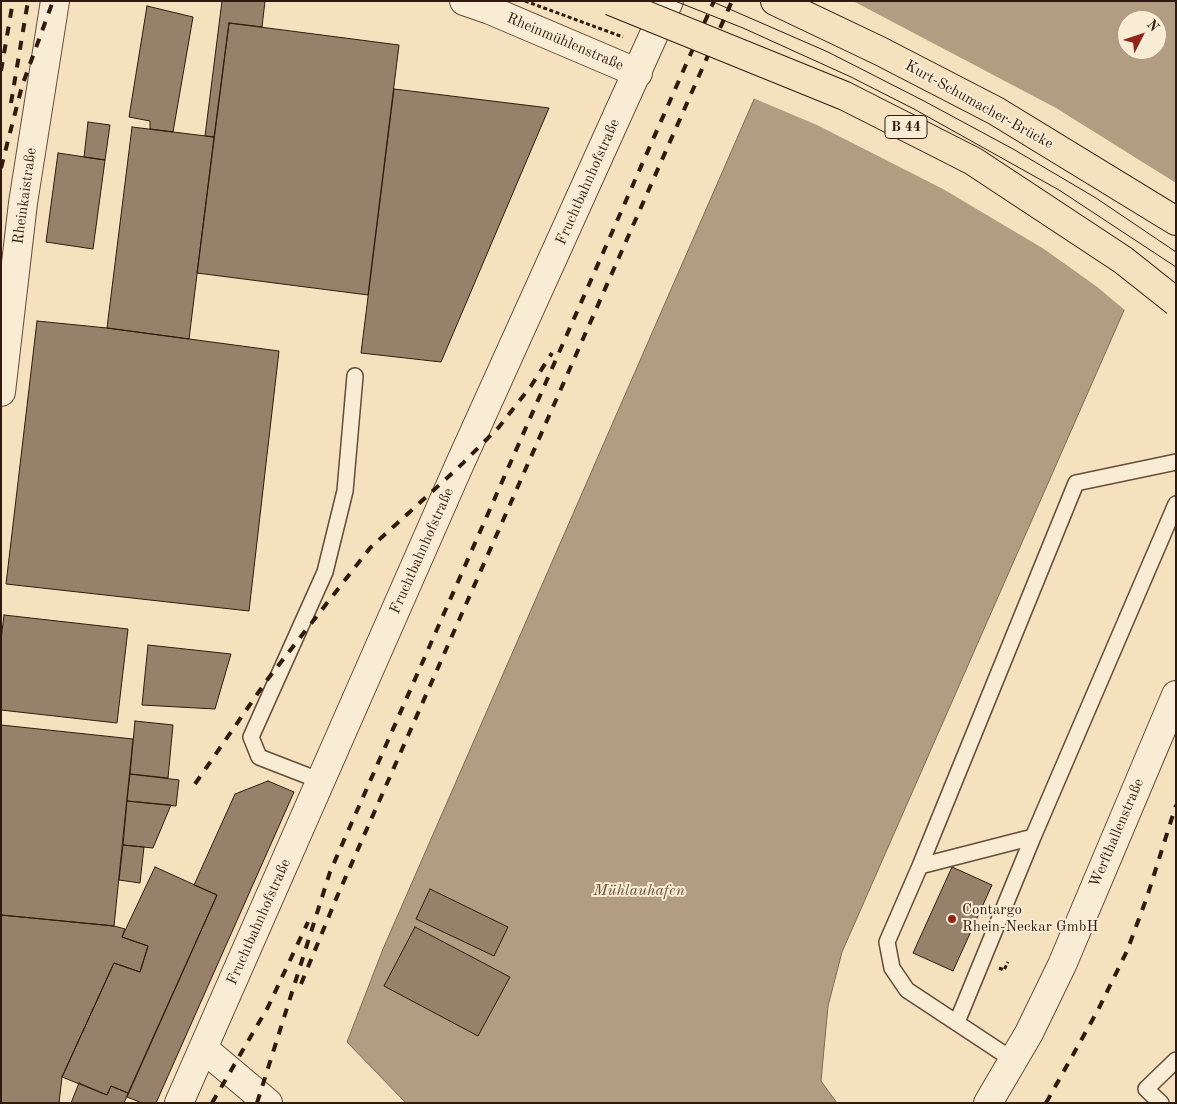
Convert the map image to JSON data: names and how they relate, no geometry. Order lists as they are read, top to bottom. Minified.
{"streets":{"highway":["Kurt-Schumacher-Brücke","B 44"],"street":["Rheinmühlenstraße","Fruchtbahnhofstraße","Rheinkaistraße","Werfthallenstraße"]},"crossings":[["Rheinmühlenstraße","Fruchtbahnhofstraße"]],"water":["Mühlauhafen"],"places":["Contargo Rhein-Neckar GmbH"],"north":"top right"}
